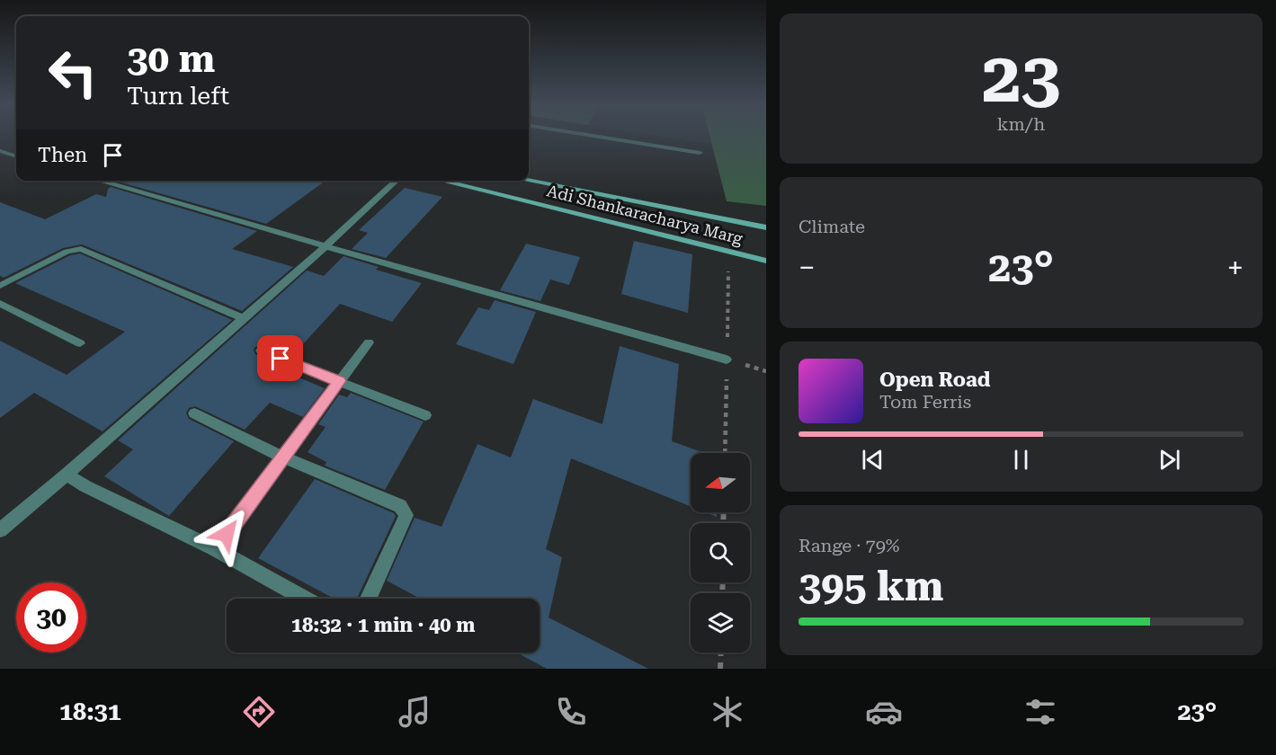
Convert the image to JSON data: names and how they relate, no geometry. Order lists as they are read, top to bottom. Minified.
{"streets":{"main road":["Adi Shankaracharya Marg"]},"north":"left","page":{"tile":[["23","km/h"],"Climate",["Range · 79%","395 km"]],"turn":["30 m","Turn left"],"then":"Then","heat":["−","23°","+"],"song":["Open Road","Tom Ferris"],"limit":"30","trip":"18:32 · 1 min · 40 m","tabs":["18:31","23°"]}}
